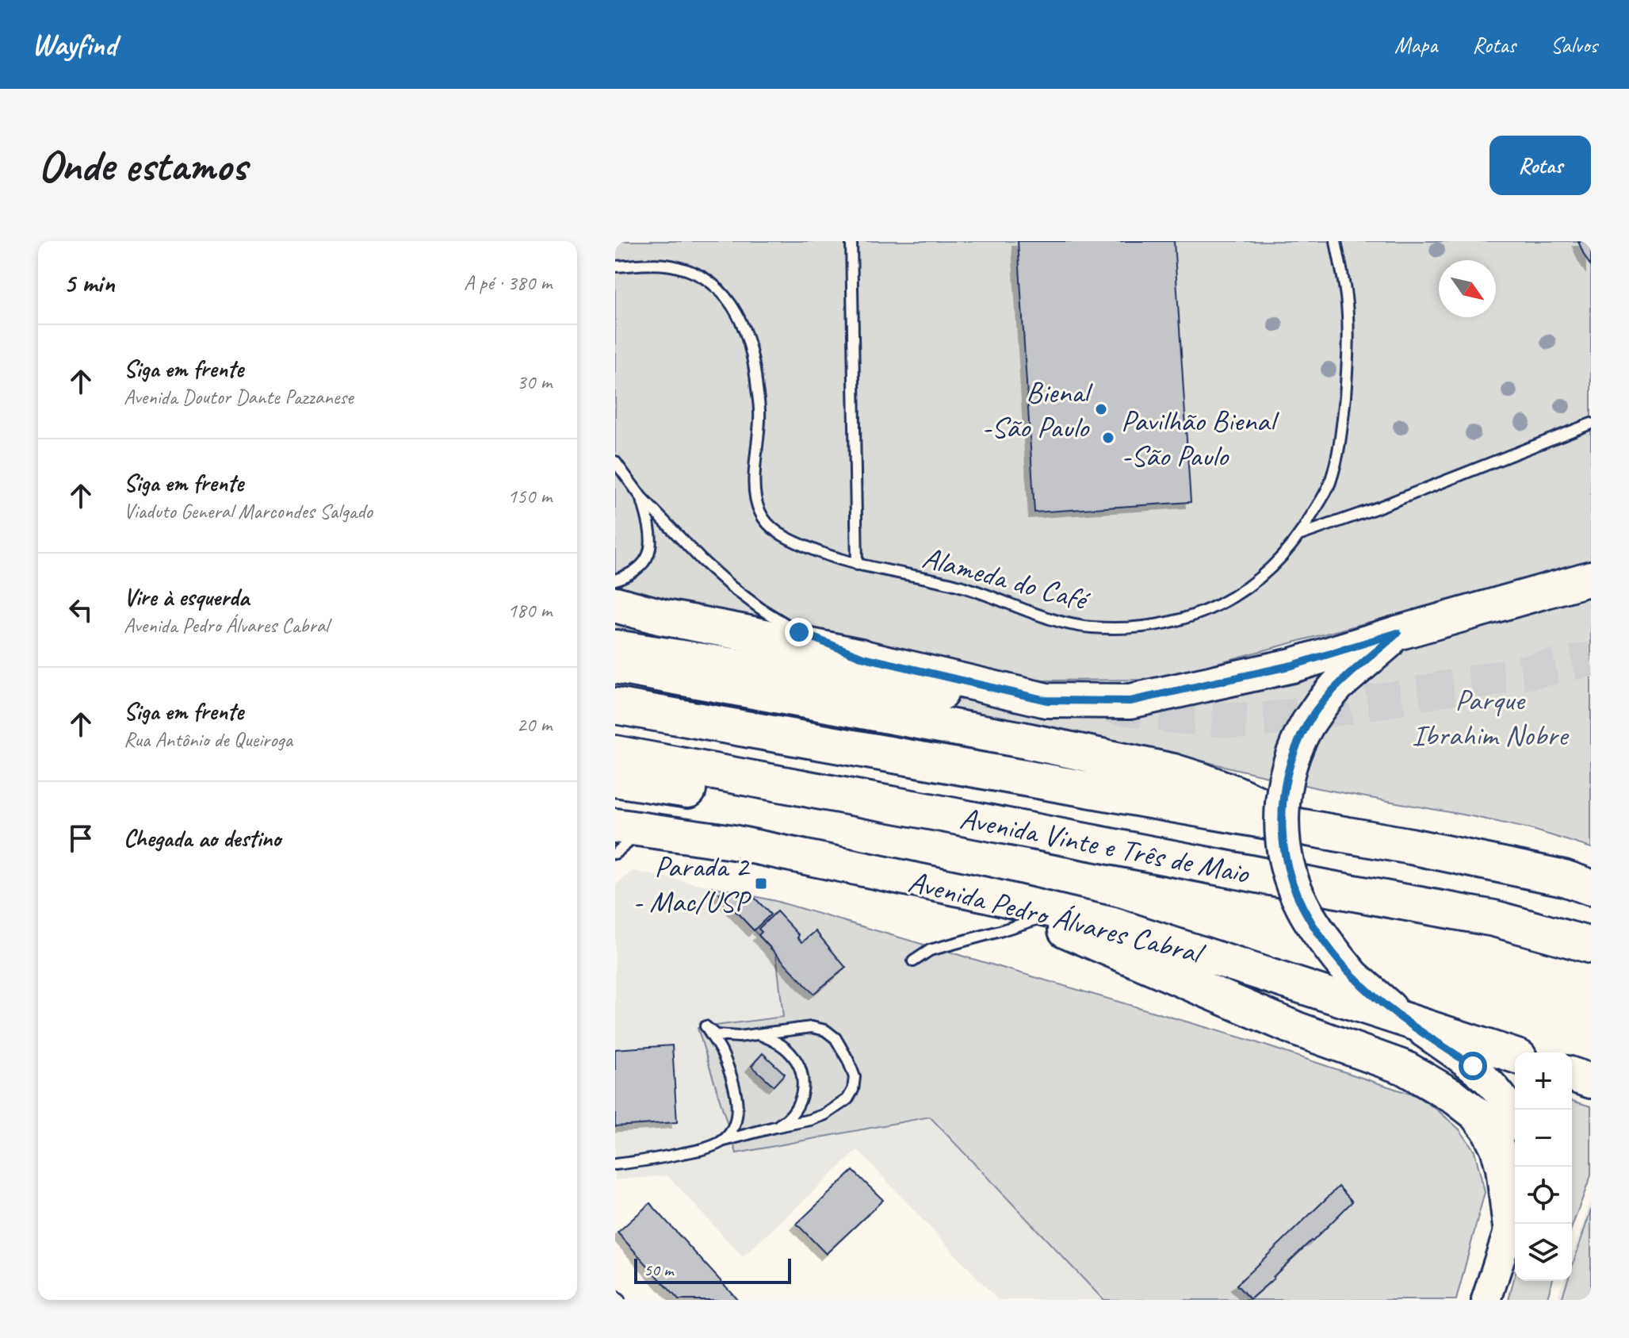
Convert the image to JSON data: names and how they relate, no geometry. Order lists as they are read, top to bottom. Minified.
{"streets":{"highway":["Avenida Vinte e Três de Maio"],"main road":["Avenida Pedro Álvares Cabral"],"lane":["Alameda do Café"]},"parks":["Parque Ibrahim Nobre"],"places":{"other":["Bienal -São Paulo","Pavilhão Bienal -São Paulo"],"transit":["Parada 2 - Mac/USP"]},"scale_bar":"50 m","north":"bottom right","page":{"header":"Wayfind","nav":["Mapa","Rotas","Salvos"],"buttons":"Rotas","title":"Onde estamos","heading":["5 min","A pé · 380 m"],"list":[["Siga em frente","Avenida Doutor Dante Pazzanese","30 m"],["Siga em frente","Viaduto General Marcondes Salgado","150 m"],["Vire à esquerda","Avenida Pedro Álvares Cabral","180 m"],["Siga em frente","Rua Antônio de Queiroga","20 m"],"Chegada ao destino"],"map_buttons":["+","−"],"scale":"50 m"}}
